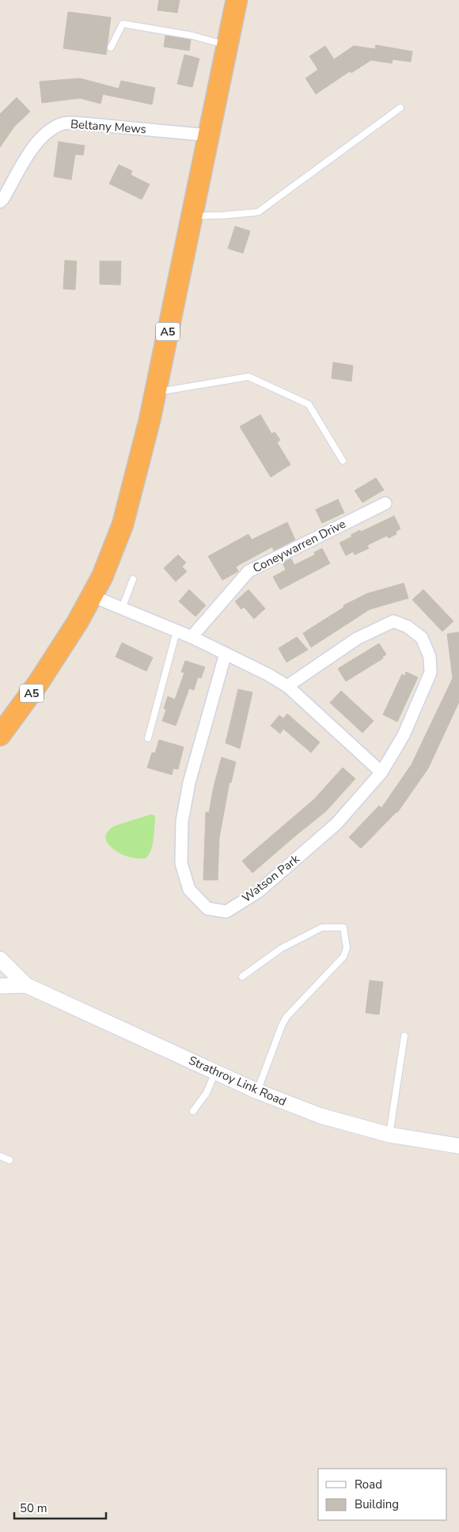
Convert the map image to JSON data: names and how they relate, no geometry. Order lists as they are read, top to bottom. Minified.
{"streets":{"highway":["A5"],"street":["Beltany Mews","Coneywarren Drive","Watson Park","Strathroy Link Road"]},"crossings":[["Beltany Mews","A5"]],"legend":["Road","Building"],"scale_bar":"50 m"}
